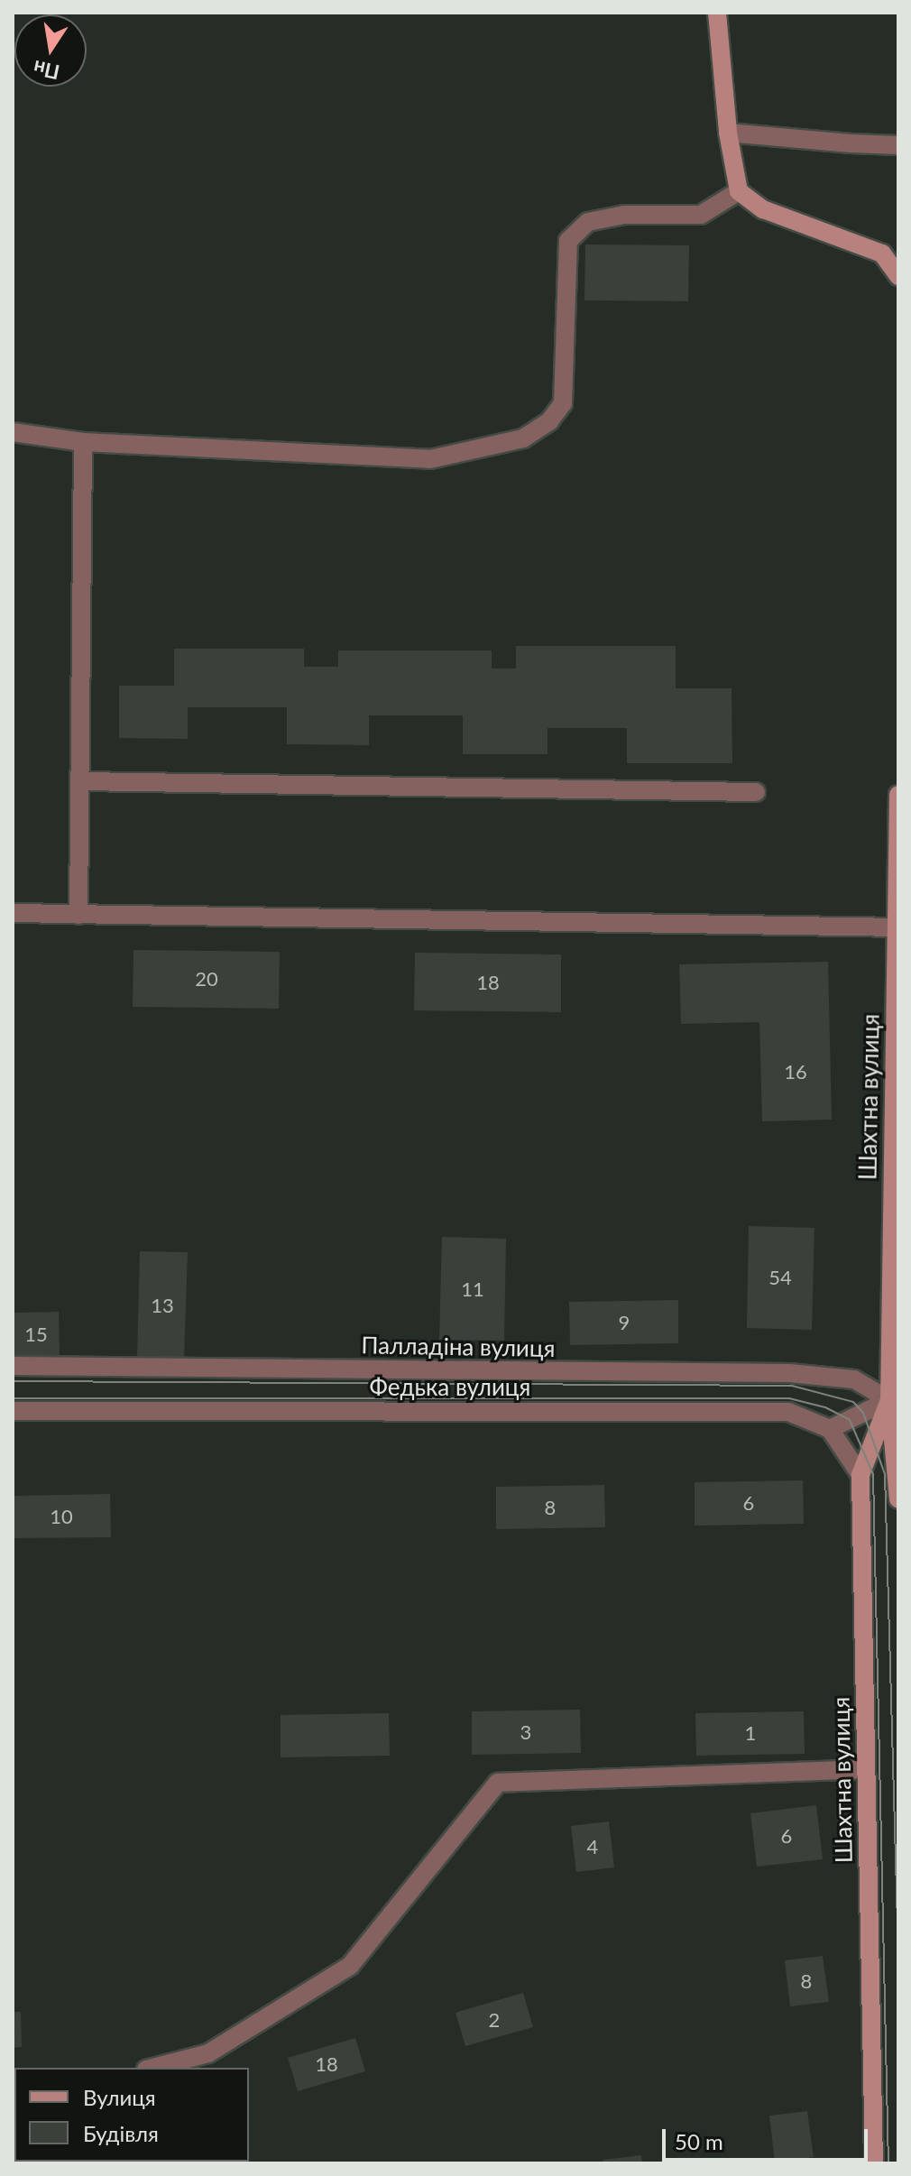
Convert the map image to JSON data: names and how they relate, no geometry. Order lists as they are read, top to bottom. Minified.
{"streets":{"main road":["Шахтна вулиця"],"street":["Палладіна вулиця","Федька вулиця"]},"crossings":[["Шахтна вулиця","Палладіна вулиця"]],"house_numbers":["20","18","16","54","11","13","9","15","6","8","10","3","1","6","4","8","2","18"],"legend":["Вулиця","Будівля"],"scale_bar":"50 m","north":"bottom"}
